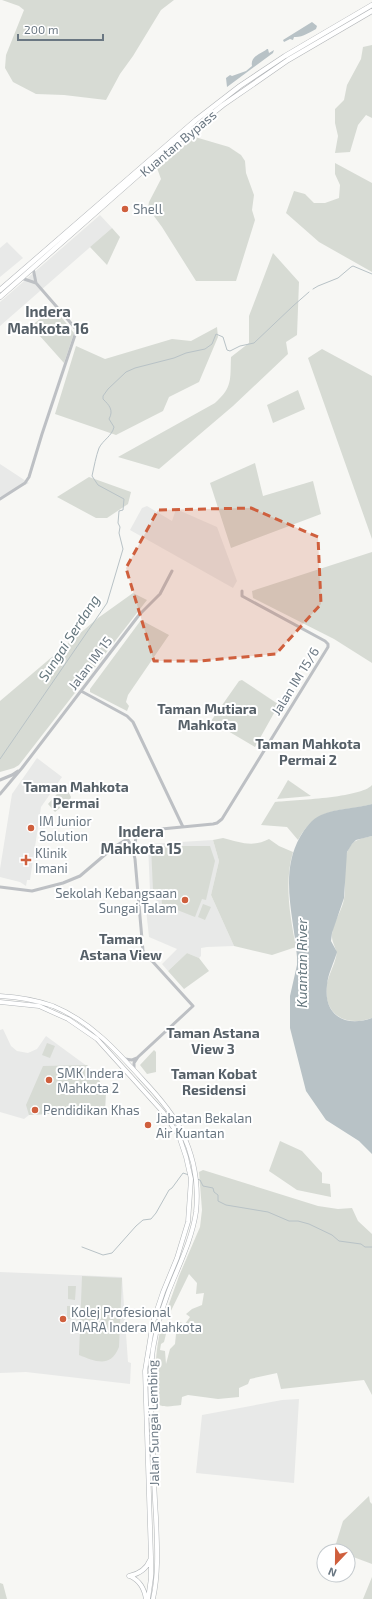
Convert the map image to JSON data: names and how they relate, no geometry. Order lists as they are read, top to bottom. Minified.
{"streets":{"highway":["Kuantan Bypass"],"main road":["Jalan Sungai Lembing"],"street":["Jalan IM 15","Jalan IM 15/6"]},"districts":["Indera Mahkota 16","Taman Mutiara Mahkota","Taman Mahkota Permai 2","Taman Mahkota Permai","Indera Mahkota 15","Taman Astana View","Taman Astana View 3","Taman Kobat Residensi"],"water":["Sungai Serdang","Kuantan River"],"places":{"other":["Shell","IM Junior Solution","Sekolah Kebangsaan Sungai Talam","SMK Indera Mahkota 2","Pendidikan Khas","Jabatan Bekalan Air Kuantan","Kolej Profesional MARA Indera Mahkota"],"health":["Klinik Imani"]},"scale_bar":"200 m","north":"bottom"}
